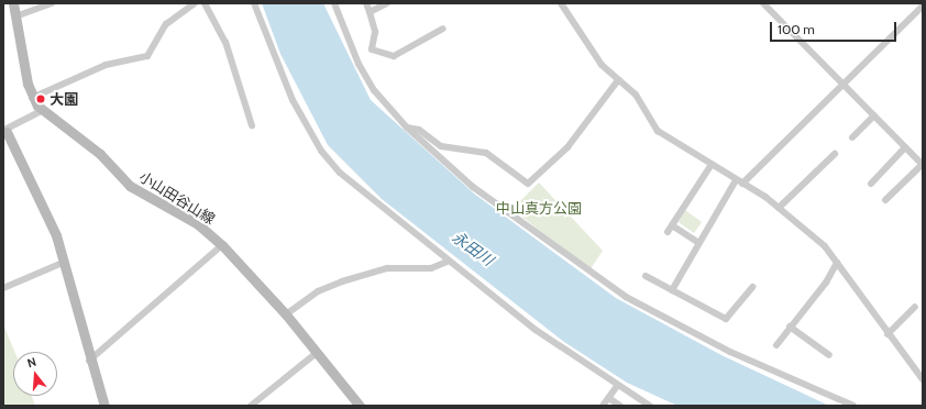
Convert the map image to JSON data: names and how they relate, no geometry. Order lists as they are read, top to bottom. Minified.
{"streets":{"main road":["小山田谷山線"]},"water":["永田川"],"parks":["中山真方公園"],"places":["大園"],"scale_bar":"100 m","north":"top"}
